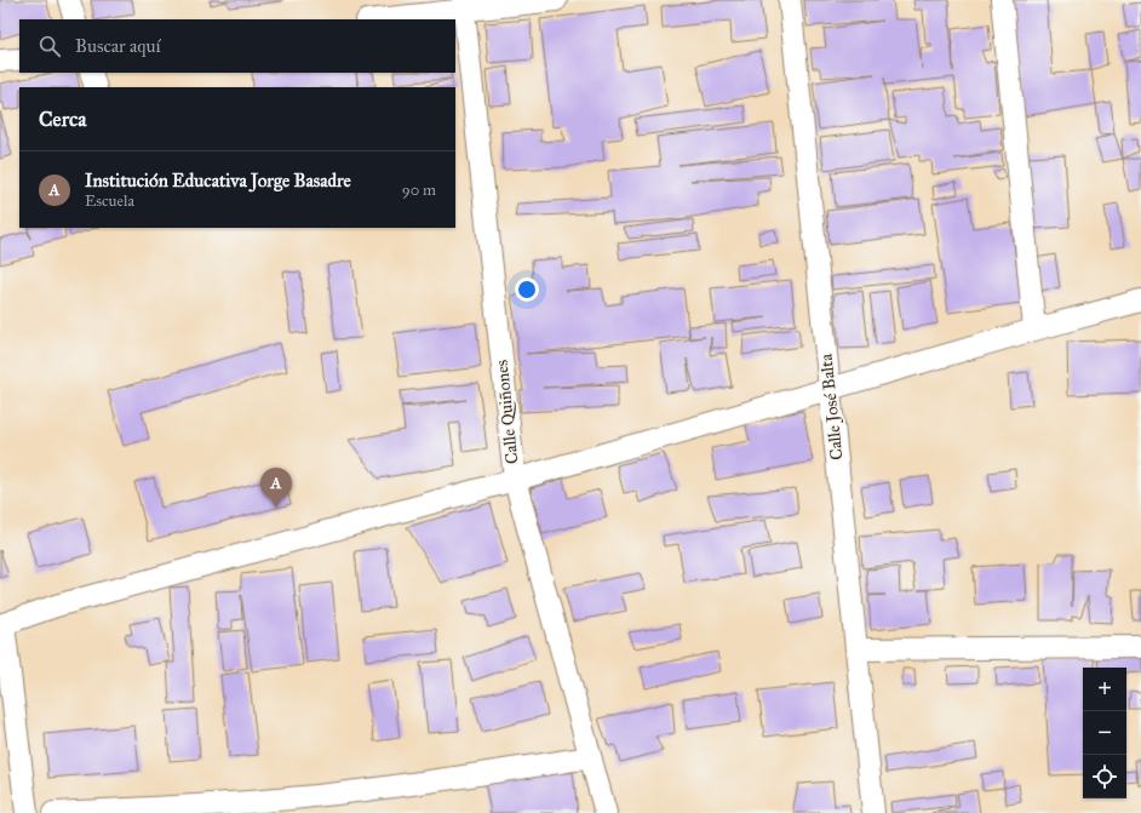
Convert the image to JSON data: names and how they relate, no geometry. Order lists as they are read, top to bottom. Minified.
{"streets":{"street":["Calle José Balta","Calle Quiñones"]},"page":{"search":"Buscar aquí","heading":"Cerca","list":[{"mark":"A","name":"Institución Educativa Jorge Basadre","note":"Escuela","value":"90 m"}],"pins":"A","map_buttons":["+","−"]}}
